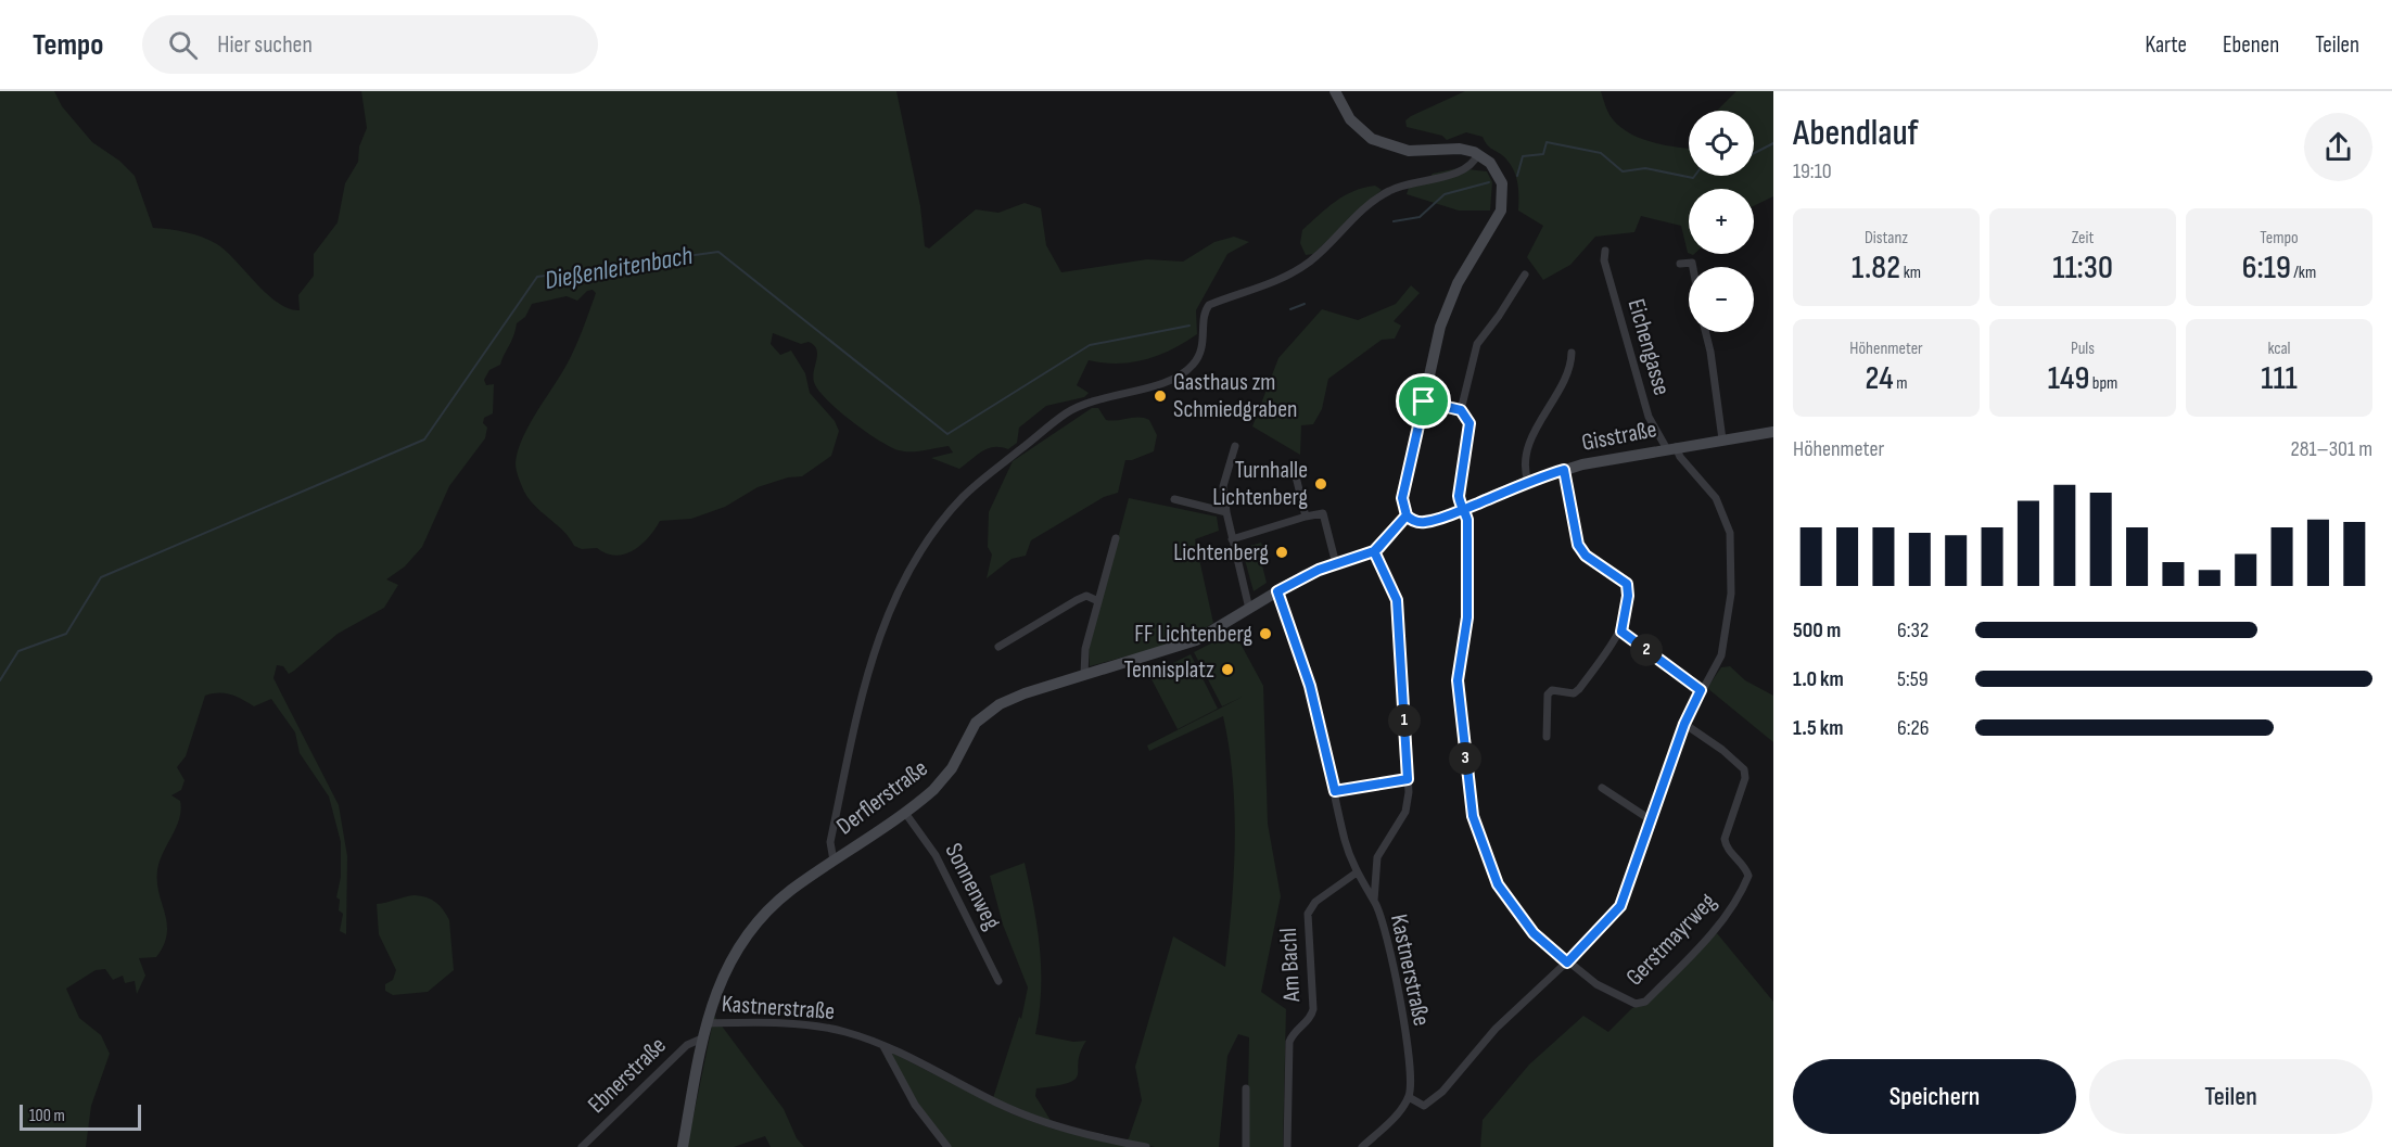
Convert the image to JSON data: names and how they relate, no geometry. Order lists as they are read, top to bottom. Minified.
{"streets":{"street":["Eichengasse","Gisstraße","Derflerstraße","Sonnenweg","Gerstmayrweg","Am Bachl","Kastnerstraße","Ebnerstraße"]},"crossings":[["Eichengasse","Gisstraße"],["Eichengasse","Gerstmayrweg"],["Gisstraße","Derflerstraße"],["Derflerstraße","Sonnenweg"],["Derflerstraße","Kastnerstraße"],["Derflerstraße","Ebnerstraße"],["Am Bachl","Kastnerstraße"]],"water":["Dießenleitenbach"],"places":["Gasthaus zm Schmiedgraben","Turnhalle Lichtenberg","Lichtenberg","FF Lichtenberg","Tennisplatz"],"scale_bar":"100 m","page":{"header":"Tempo","search":"Hier suchen","nav":["Karte","Ebenen","Teilen"],"heading":["Abendlauf","19:10"],"map_buttons":["+","−"],"stats":[["Distanz","1.82 km"],["Zeit","11:30"],["Tempo","6:19 /km"],["Höhenmeter","24 m"],["Puls","149 bpm"],["kcal","111"]],"chart":["Höhenmeter","281–301 m"],"list":[{"name":"500 m","note":"6:32"},{"name":"1.0 km","note":"5:59"},{"name":"1.5 km","note":"6:26"}],"pins":["2","1","3"],"buttons":["Speichern","Teilen"],"scale":"100 m"}}
